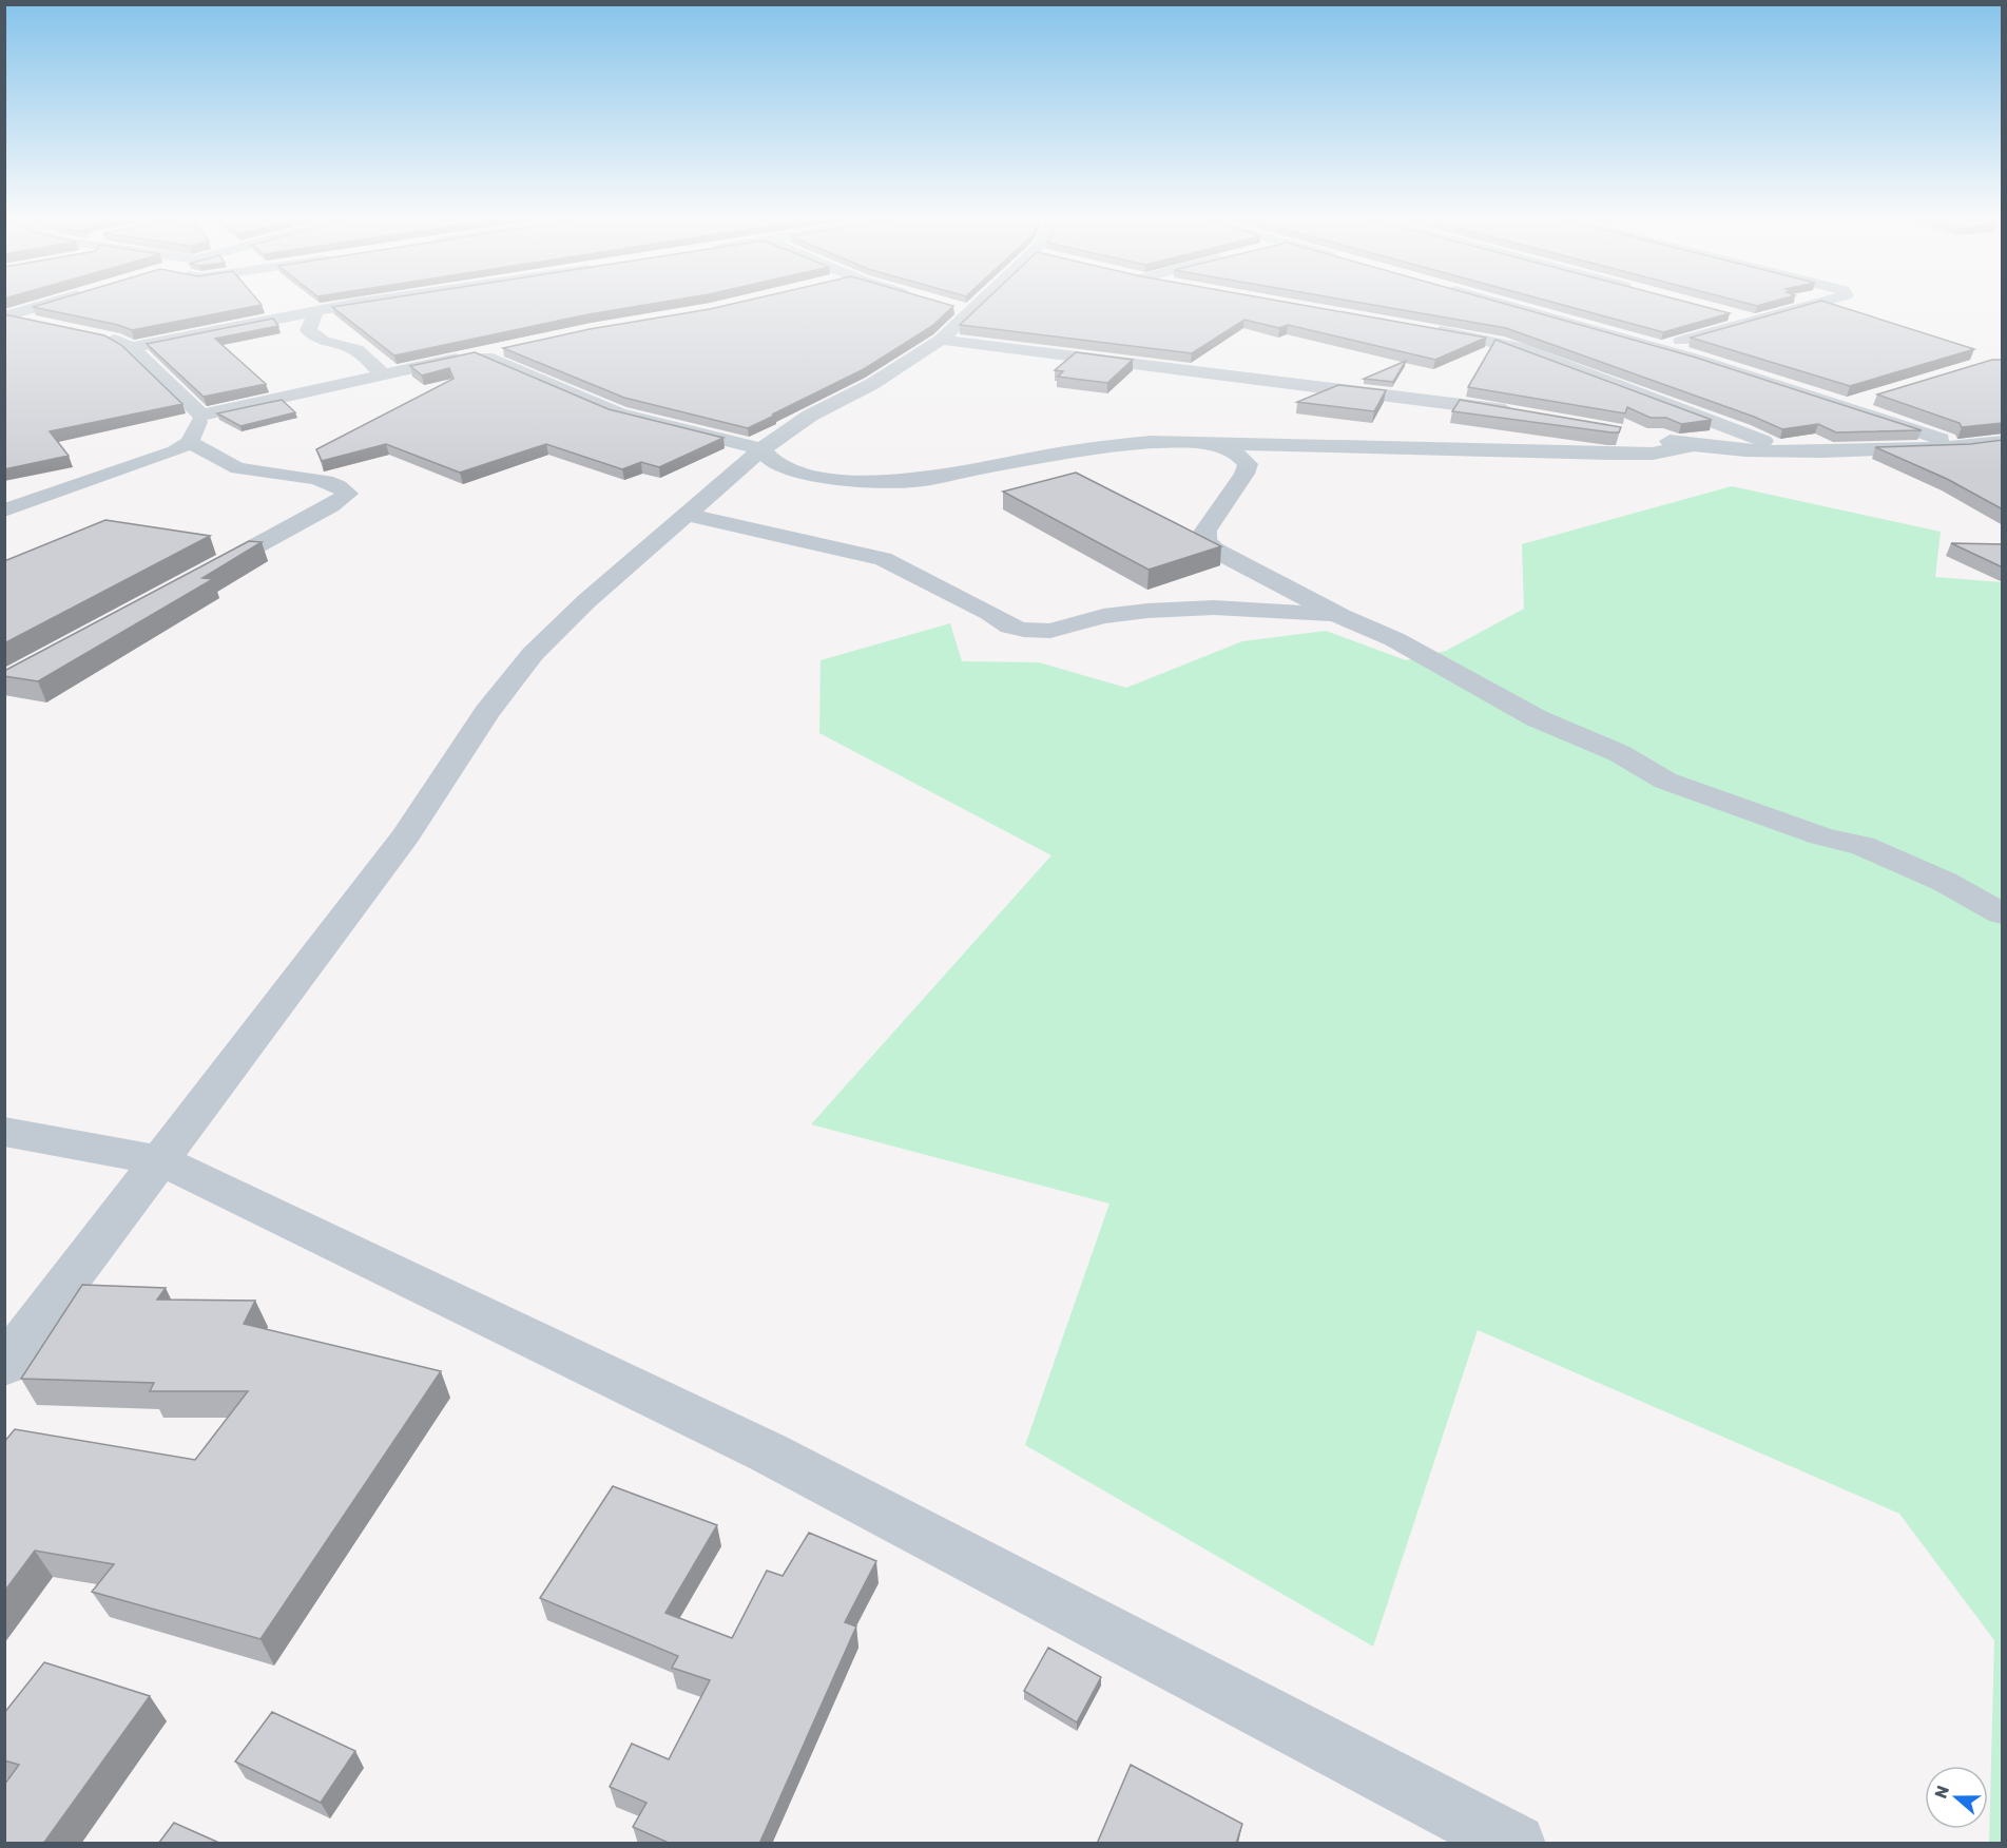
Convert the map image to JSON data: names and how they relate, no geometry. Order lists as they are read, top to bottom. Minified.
{"north":"left"}
